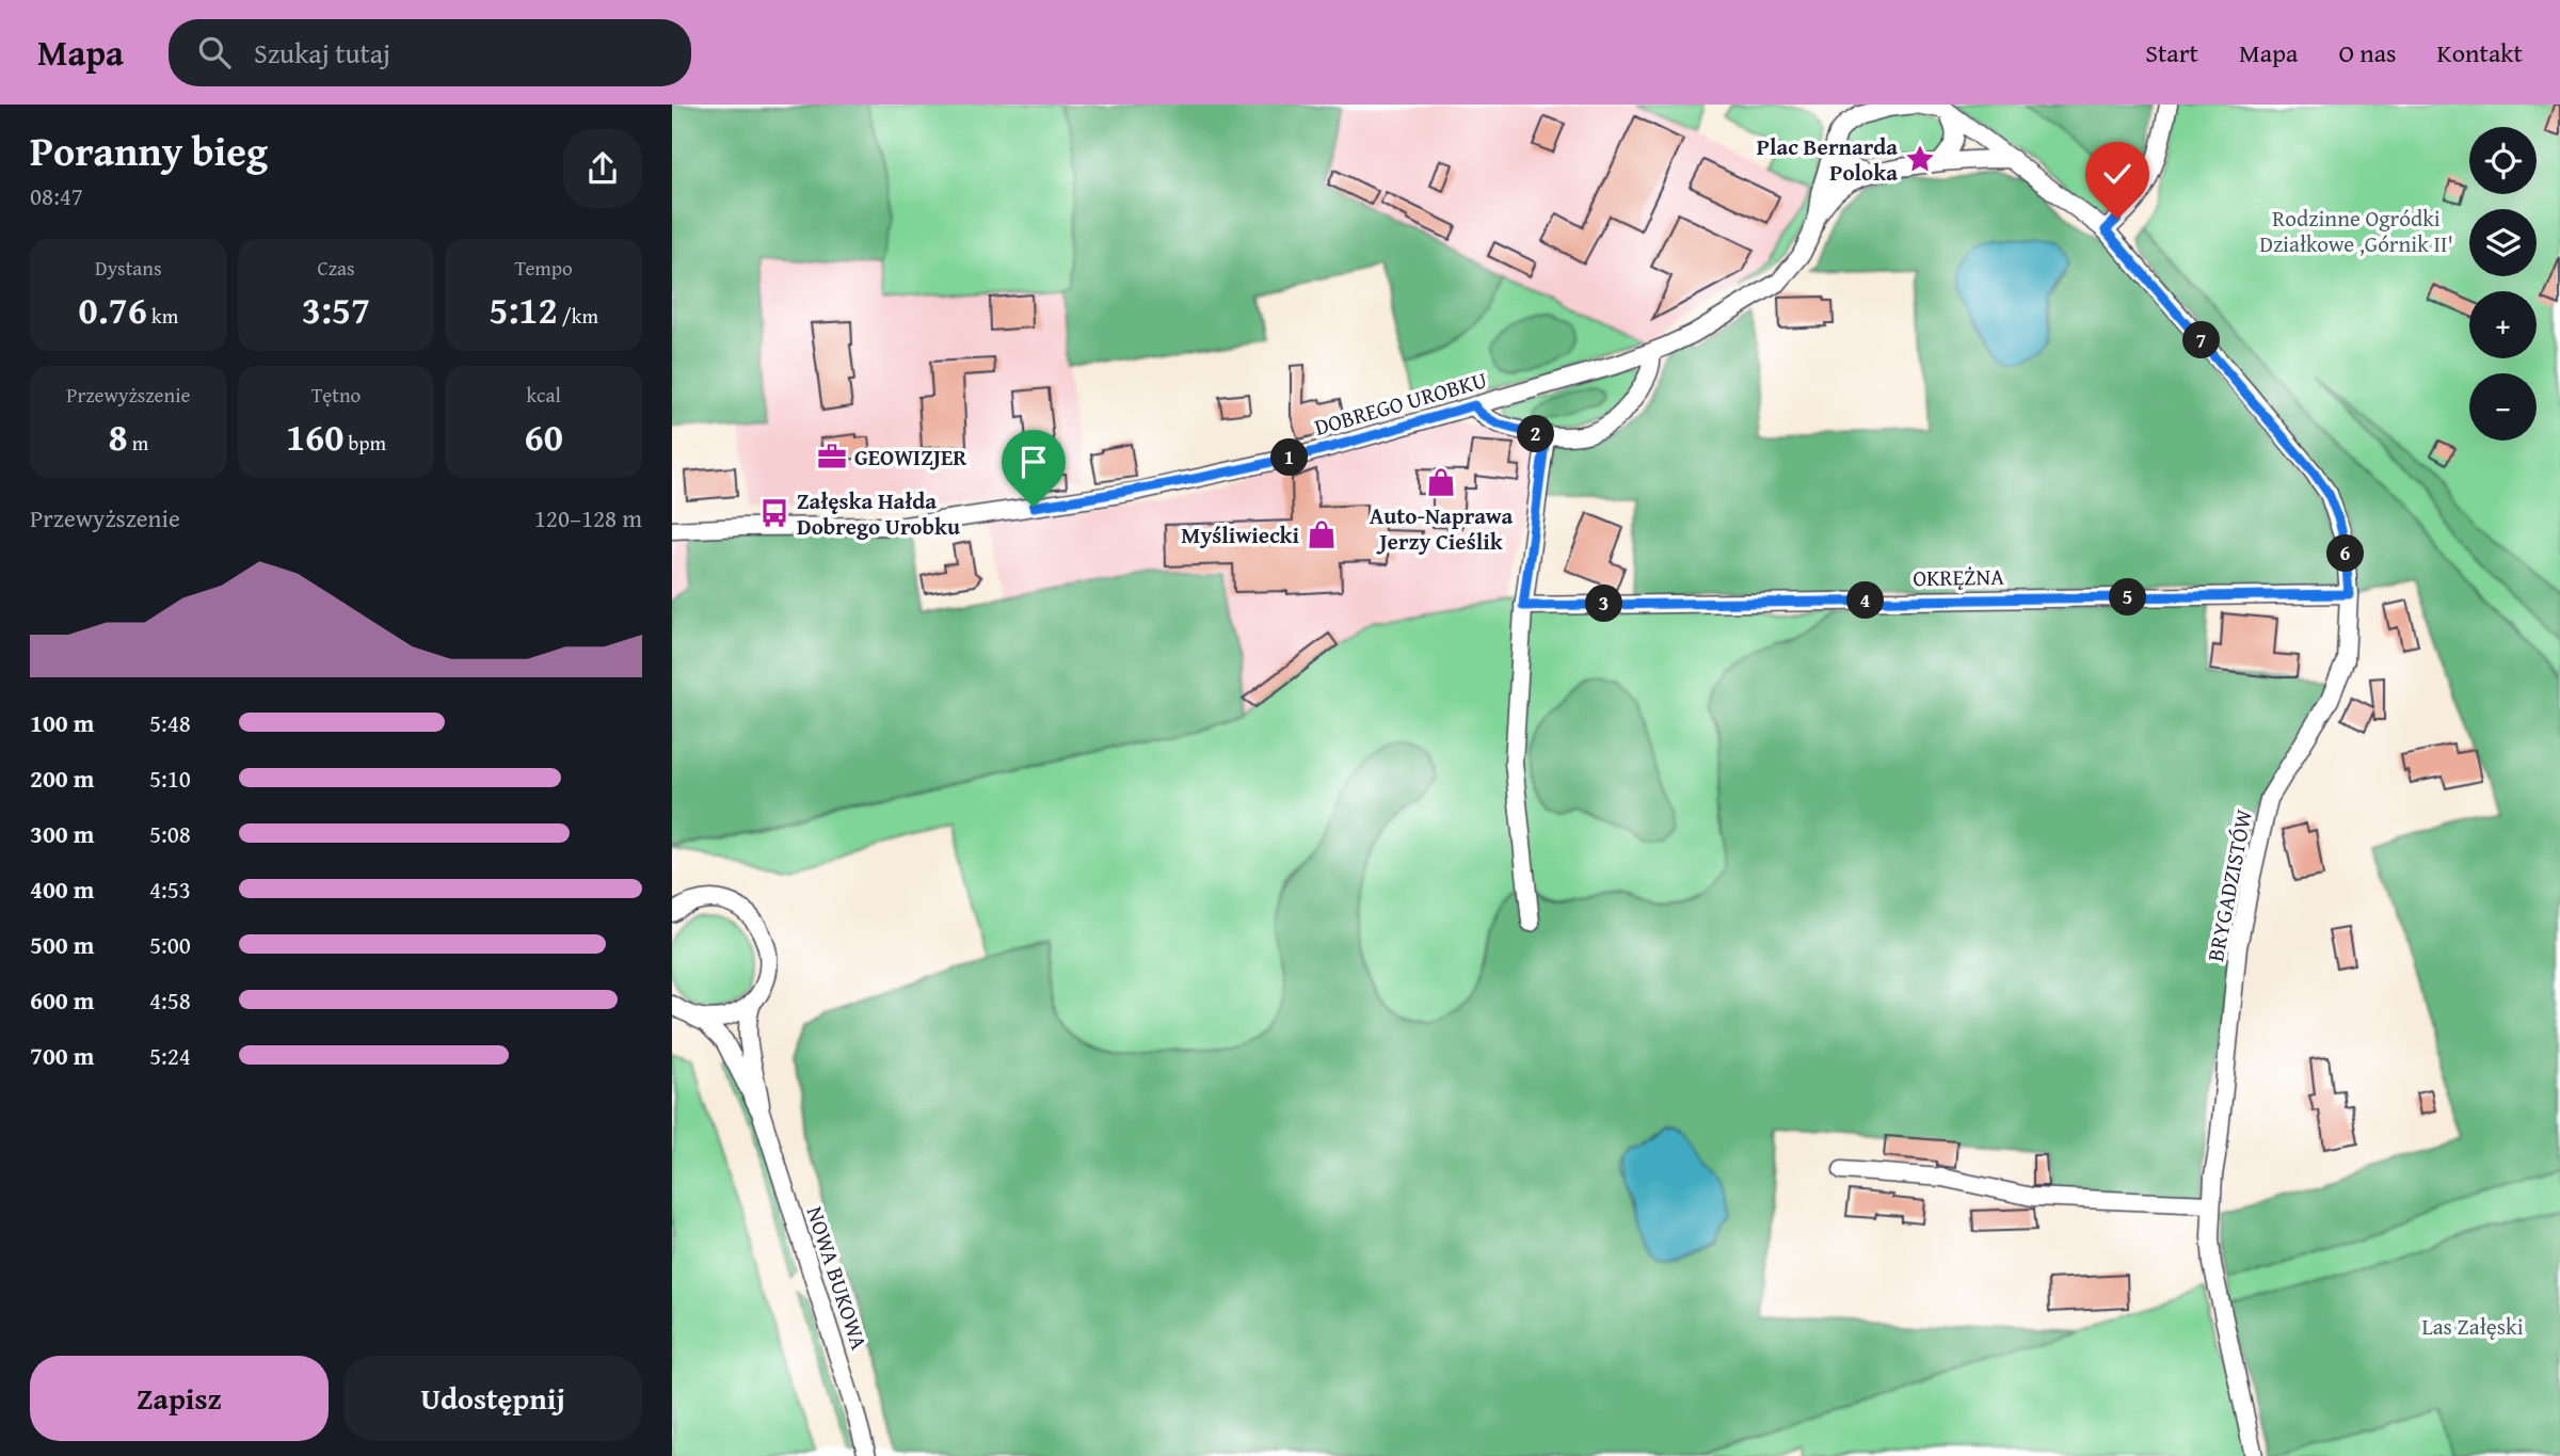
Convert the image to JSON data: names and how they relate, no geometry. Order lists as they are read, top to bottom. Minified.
{"streets":{"street":["DOBREGO UROBKU","OKRĘŻNA","BRYGADZISTÓW","NOWA BUKOWA"]},"crossings":[["DOBREGO UROBKU","BRYGADZISTÓW"],["OKRĘŻNA","BRYGADZISTÓW"]],"parks":["Rodzinne Ogródki Działkowe ,Górnik II'","Las Załęski"],"places":{"place":["Plac Bernarda Poloka"],"office":["GEOWIZJER"],"shop":["Auto-Naprawa Jerzy Cieślik","Myśliwiecki"],"bus stop":["Załęska Hałda Dobrego Urobku"]},"page":{"header":"Mapa","search":"Szukaj tutaj","nav":["Start","Mapa","O nas","Kontakt"],"heading":["Poranny bieg","08:47"],"map_buttons":["+","−"],"stats":[["Dystans","0.76 km"],["Czas","3:57"],["Tempo","5:12 /km"],["Przewyższenie","8 m"],["Tętno","160 bpm"],["kcal","60"]],"pins":["7","2","1","6","5","4","3"],"chart":["Przewyższenie","120–128 m"],"list":[{"name":"100 m","note":"5:48"},{"name":"200 m","note":"5:10"},{"name":"300 m","note":"5:08"},{"name":"400 m","note":"4:53"},{"name":"500 m","note":"5:00"},{"name":"600 m","note":"4:58"},{"name":"700 m","note":"5:24"}],"buttons":["Zapisz","Udostępnij"]}}
